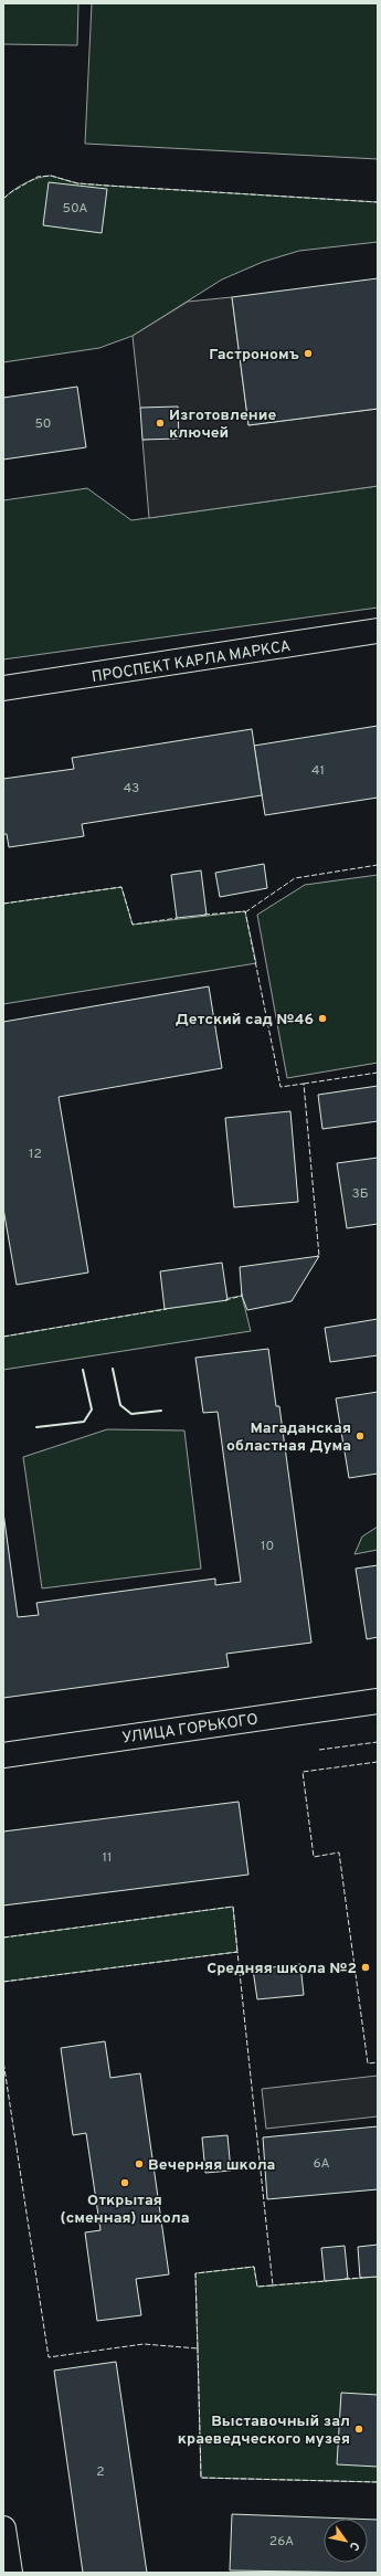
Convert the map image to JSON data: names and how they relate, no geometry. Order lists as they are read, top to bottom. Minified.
{"streets":{"street":["ПРОСПЕКТ КАРЛА МАРКСА","УЛИЦА ГОРЬКОГО"]},"places":["Гастрономъ","Изготовление ключей","Детский сад №46","Магаданская областная Дума","Средняя школа №2","Вечерняя школа","Открытая (сменная) школа","Выставочный зал краеведческого музея"],"house_numbers":["50А","50","41","43","12","3Б","10","11","6А","2","26А"],"north":"bottom right"}
